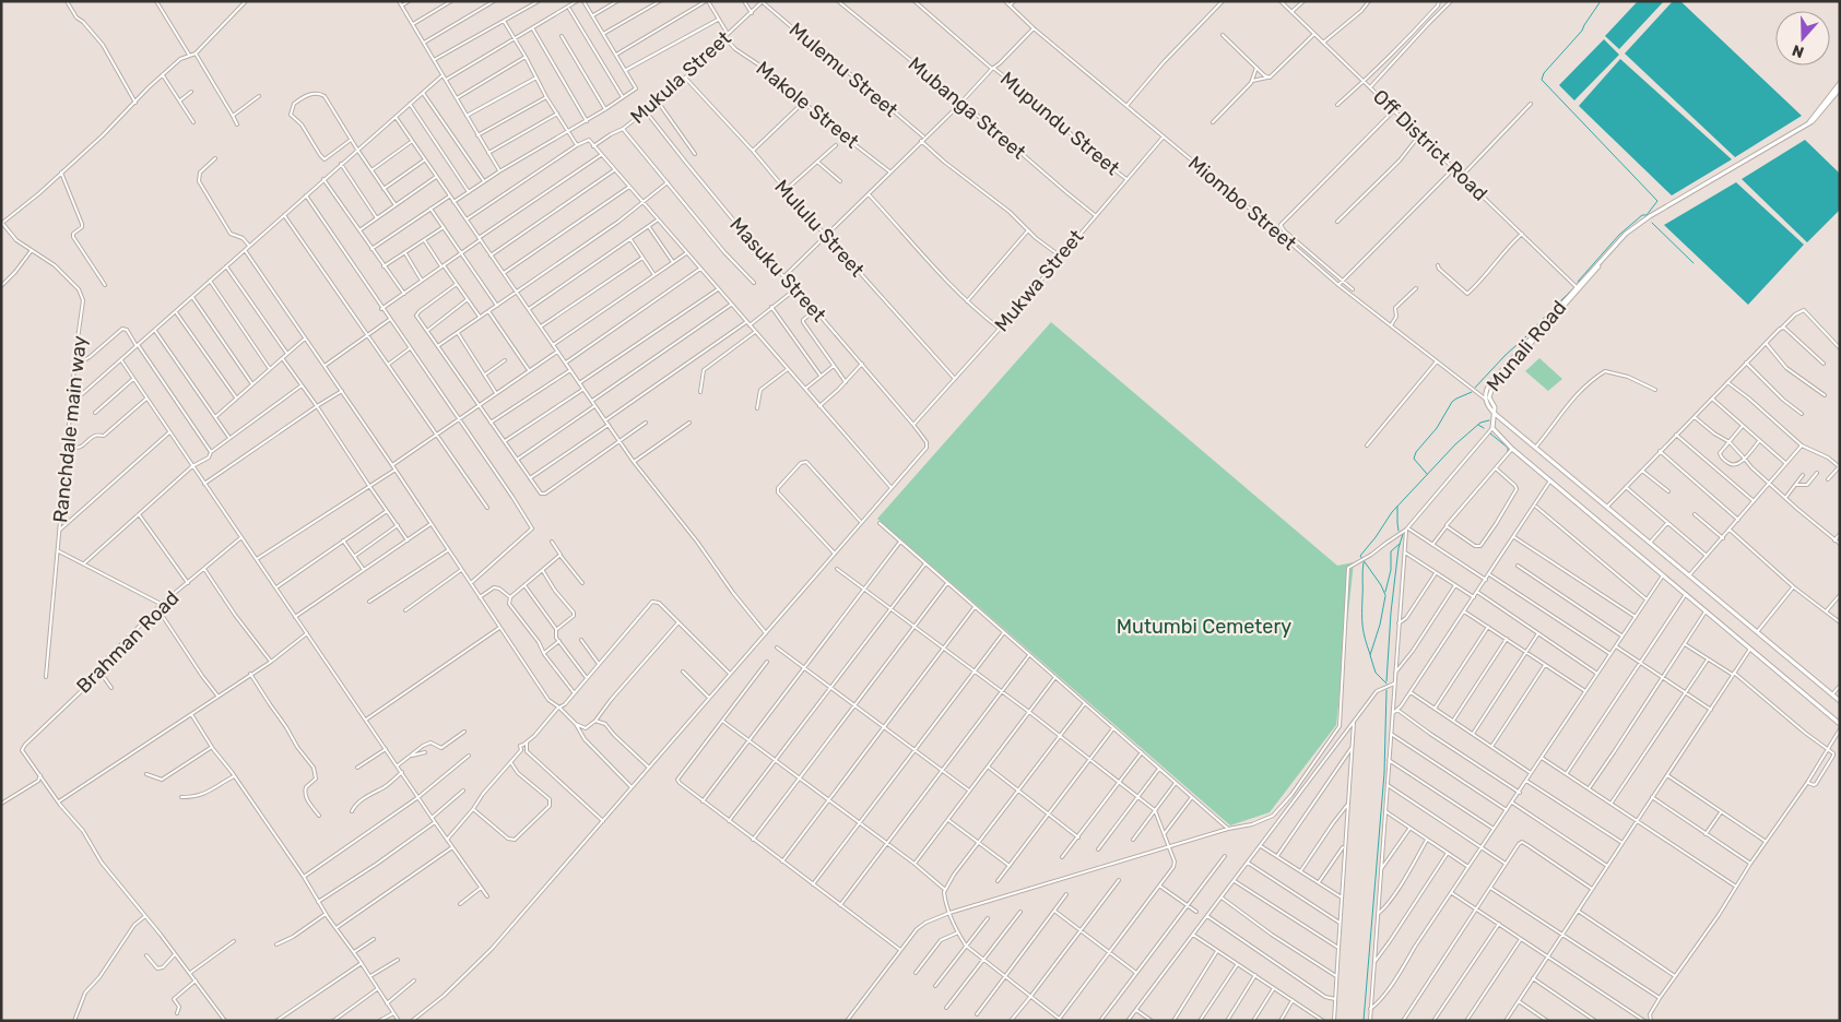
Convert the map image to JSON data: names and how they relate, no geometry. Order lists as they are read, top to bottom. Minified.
{"streets":{"main road":["Munali Road"],"street":["Mulemu Street","Mukula Street","Makole Street","Mubanga Street","Mupundu Street","Off District Road","Miombo Street","Mululu Street","Masuku Street","Mukwa Street","Ranchdale main way","Brahman Road"]},"crossings":[["Mulemu Street","Mukula Street"],["Mukula Street","Makole Street"],["Mukula Street","Mululu Street"],["Mukula Street","Masuku Street"],["Mubanga Street","Mukwa Street"],["Mupundu Street","Mukwa Street"],["Off District Road","Munali Road"],["Miombo Street","Mukwa Street"],["Miombo Street","Munali Road"],["Mululu Street","Mukwa Street"],["Masuku Street","Mukwa Street"]],"parks":["Mutumbi Cemetery"],"north":"bottom"}
